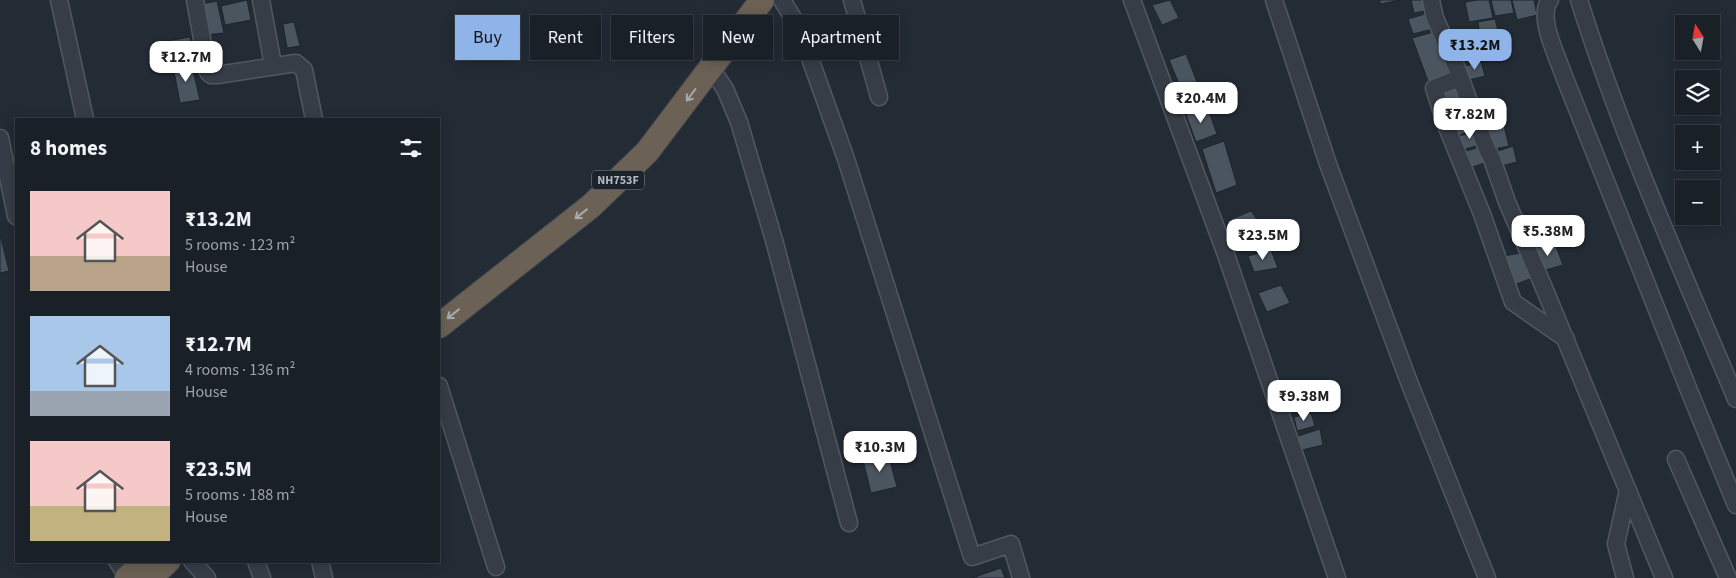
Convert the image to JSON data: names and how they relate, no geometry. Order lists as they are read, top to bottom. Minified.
{"streets":{"highway":["NH753F"]},"north":"top","page":{"map_buttons":["+","−"],"chip":["Buy","Rent","Filters","New","Apartment"],"price":["₹13.2M","₹12.7M","₹20.4M","₹7.82M","₹5.38M","₹23.5M","₹9.38M","₹10.3M"],"heading":"8 homes","list":[{"name":"₹13.2M","note":"5 rooms · 123 m² · House"},{"name":"₹12.7M","note":"4 rooms · 136 m² · House"},{"name":"₹23.5M","note":"5 rooms · 188 m² · House"}]}}
